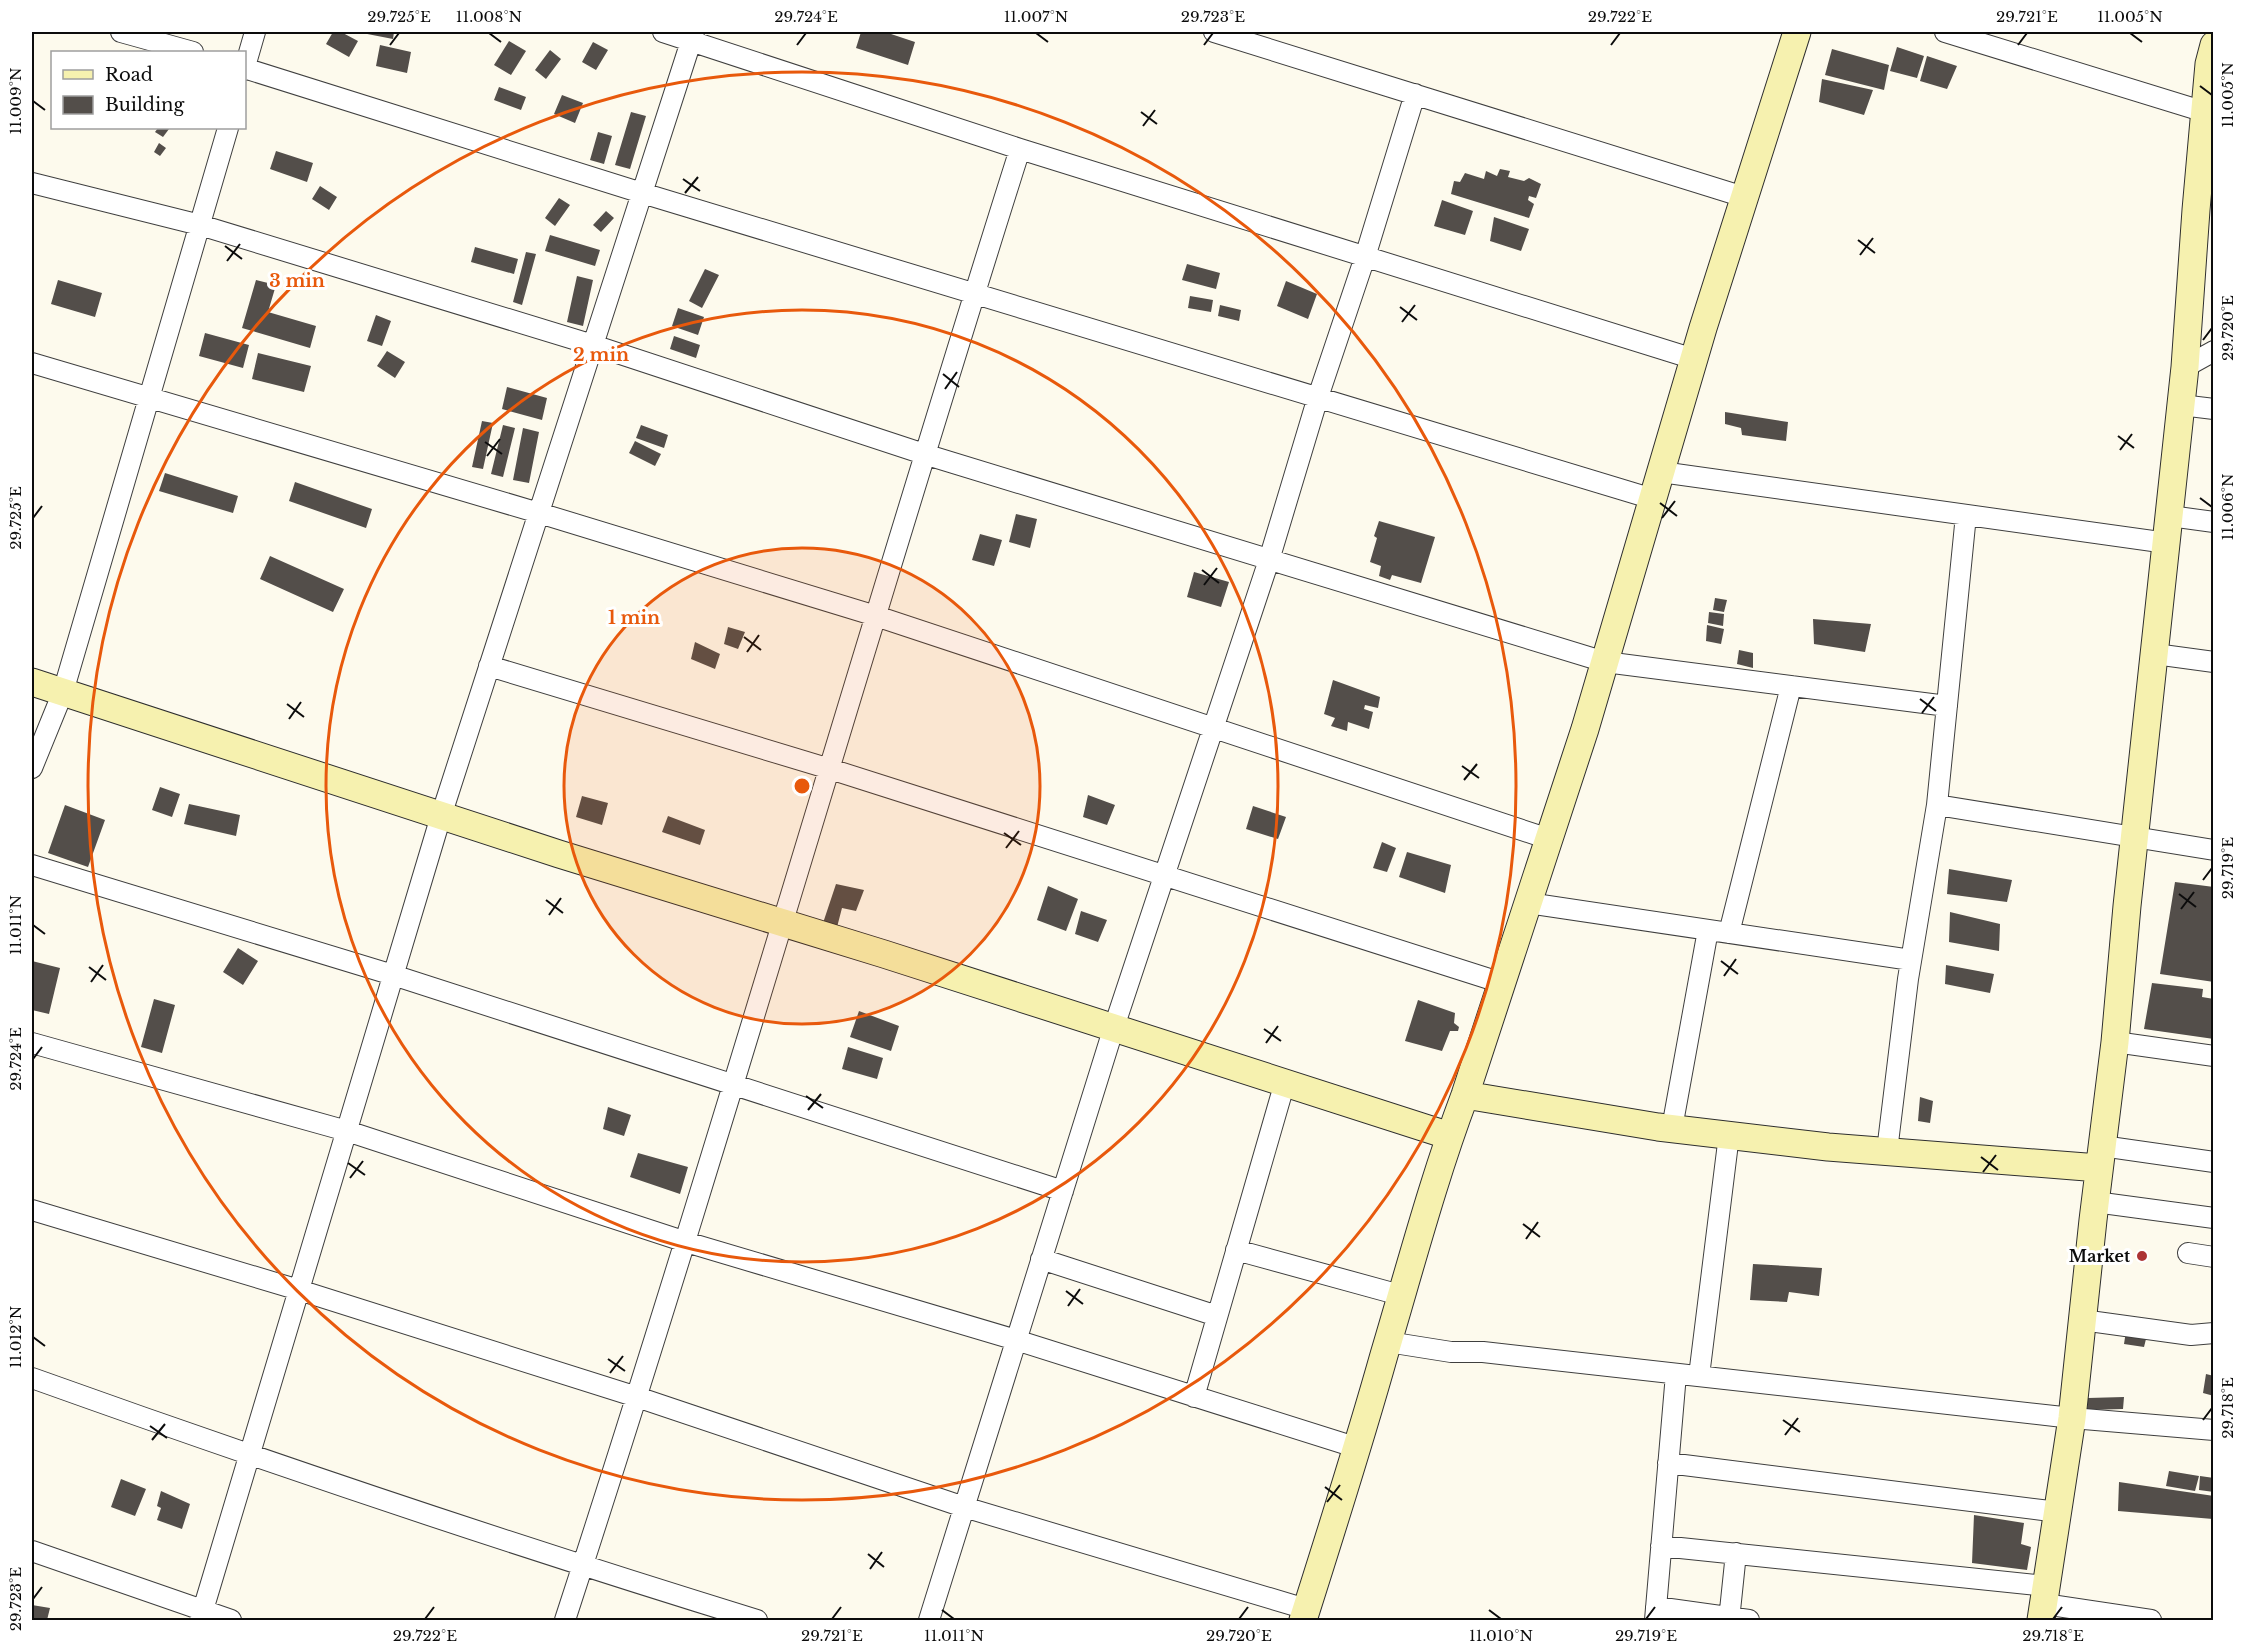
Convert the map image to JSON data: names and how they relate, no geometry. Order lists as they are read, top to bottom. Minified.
{"places":["Market"],"legend":["Road","Building"],"coordinates":["29.725°E","11.008°N","29.724°E","11.007°N","29.723°E","29.722°E","29.721°E","11.005°N","11.009°N","29.720°E","11.006°N","29.719°E","11.011°N","11.012°N","29.718°E","11.010°N"],"rings":["3 min","2 min","1 min"]}
